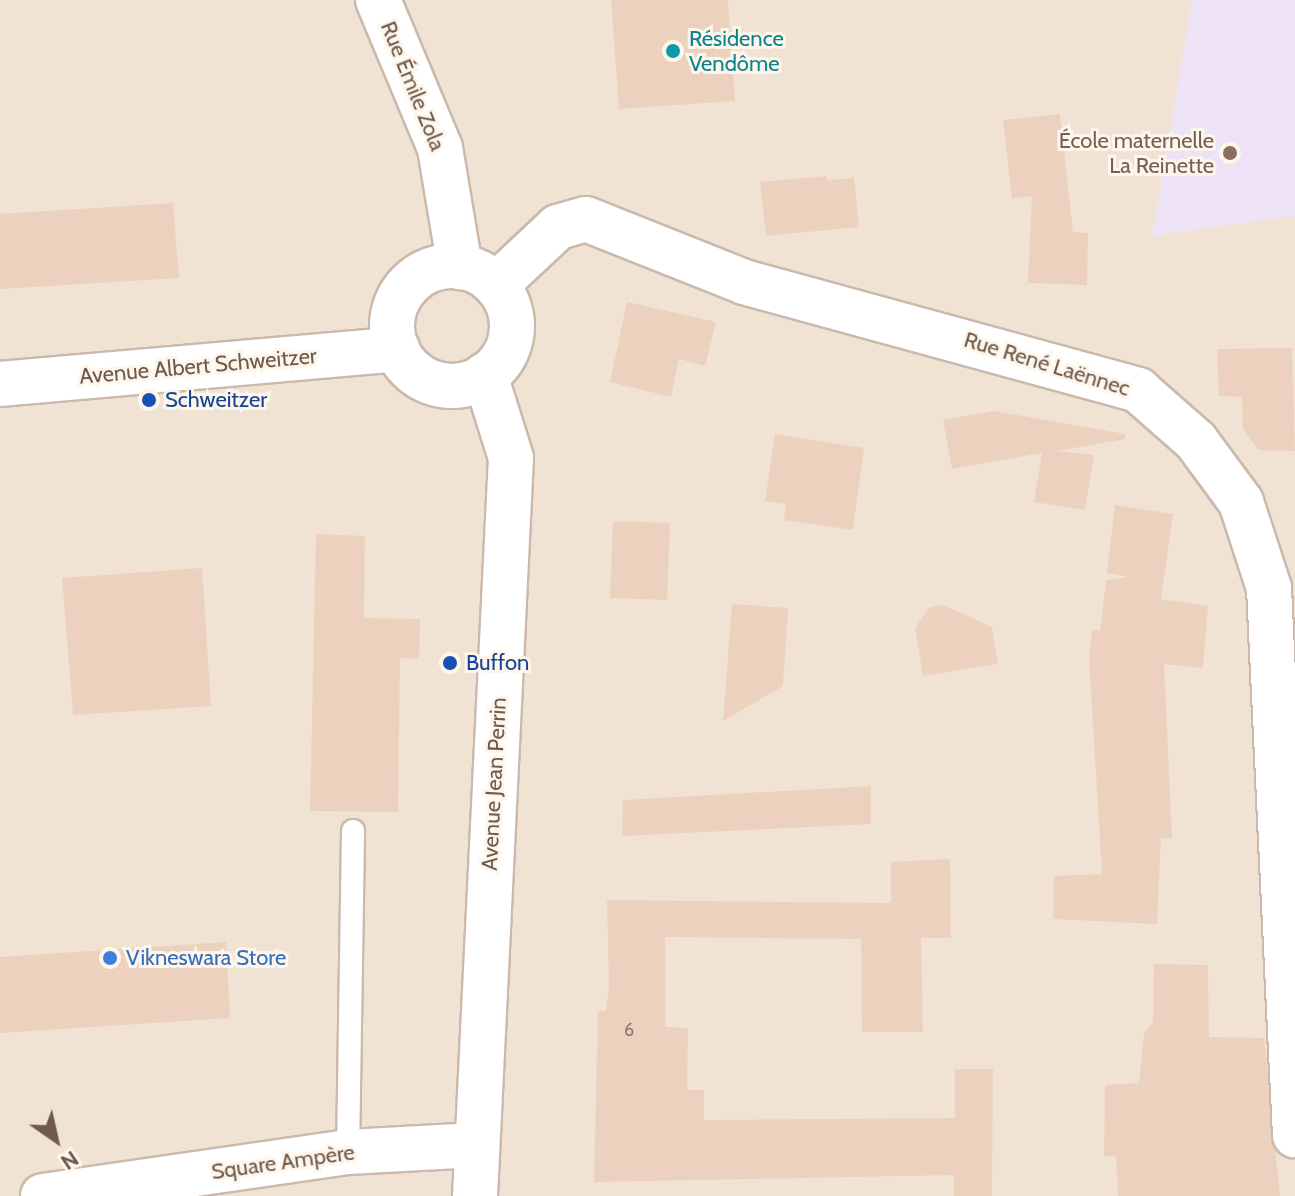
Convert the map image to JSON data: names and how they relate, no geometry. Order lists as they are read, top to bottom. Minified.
{"streets":{"street":["Rue Émile Zola","Rue René Laënnec","Avenue Albert Schweitzer","Avenue Jean Perrin","Square Ampère"]},"crossings":[["Rue Émile Zola","Rue René Laënnec"],["Rue Émile Zola","Avenue Albert Schweitzer"],["Rue Émile Zola","Avenue Jean Perrin"],["Rue René Laënnec","Avenue Albert Schweitzer"],["Rue René Laënnec","Avenue Jean Perrin"],["Avenue Albert Schweitzer","Avenue Jean Perrin"],["Avenue Jean Perrin","Square Ampère"]],"places":["Résidence Vendôme","École maternelle La Reinette","Schweitzer","Buffon","Vikneswara Store"],"house_numbers":["6"],"north":"bottom right"}
